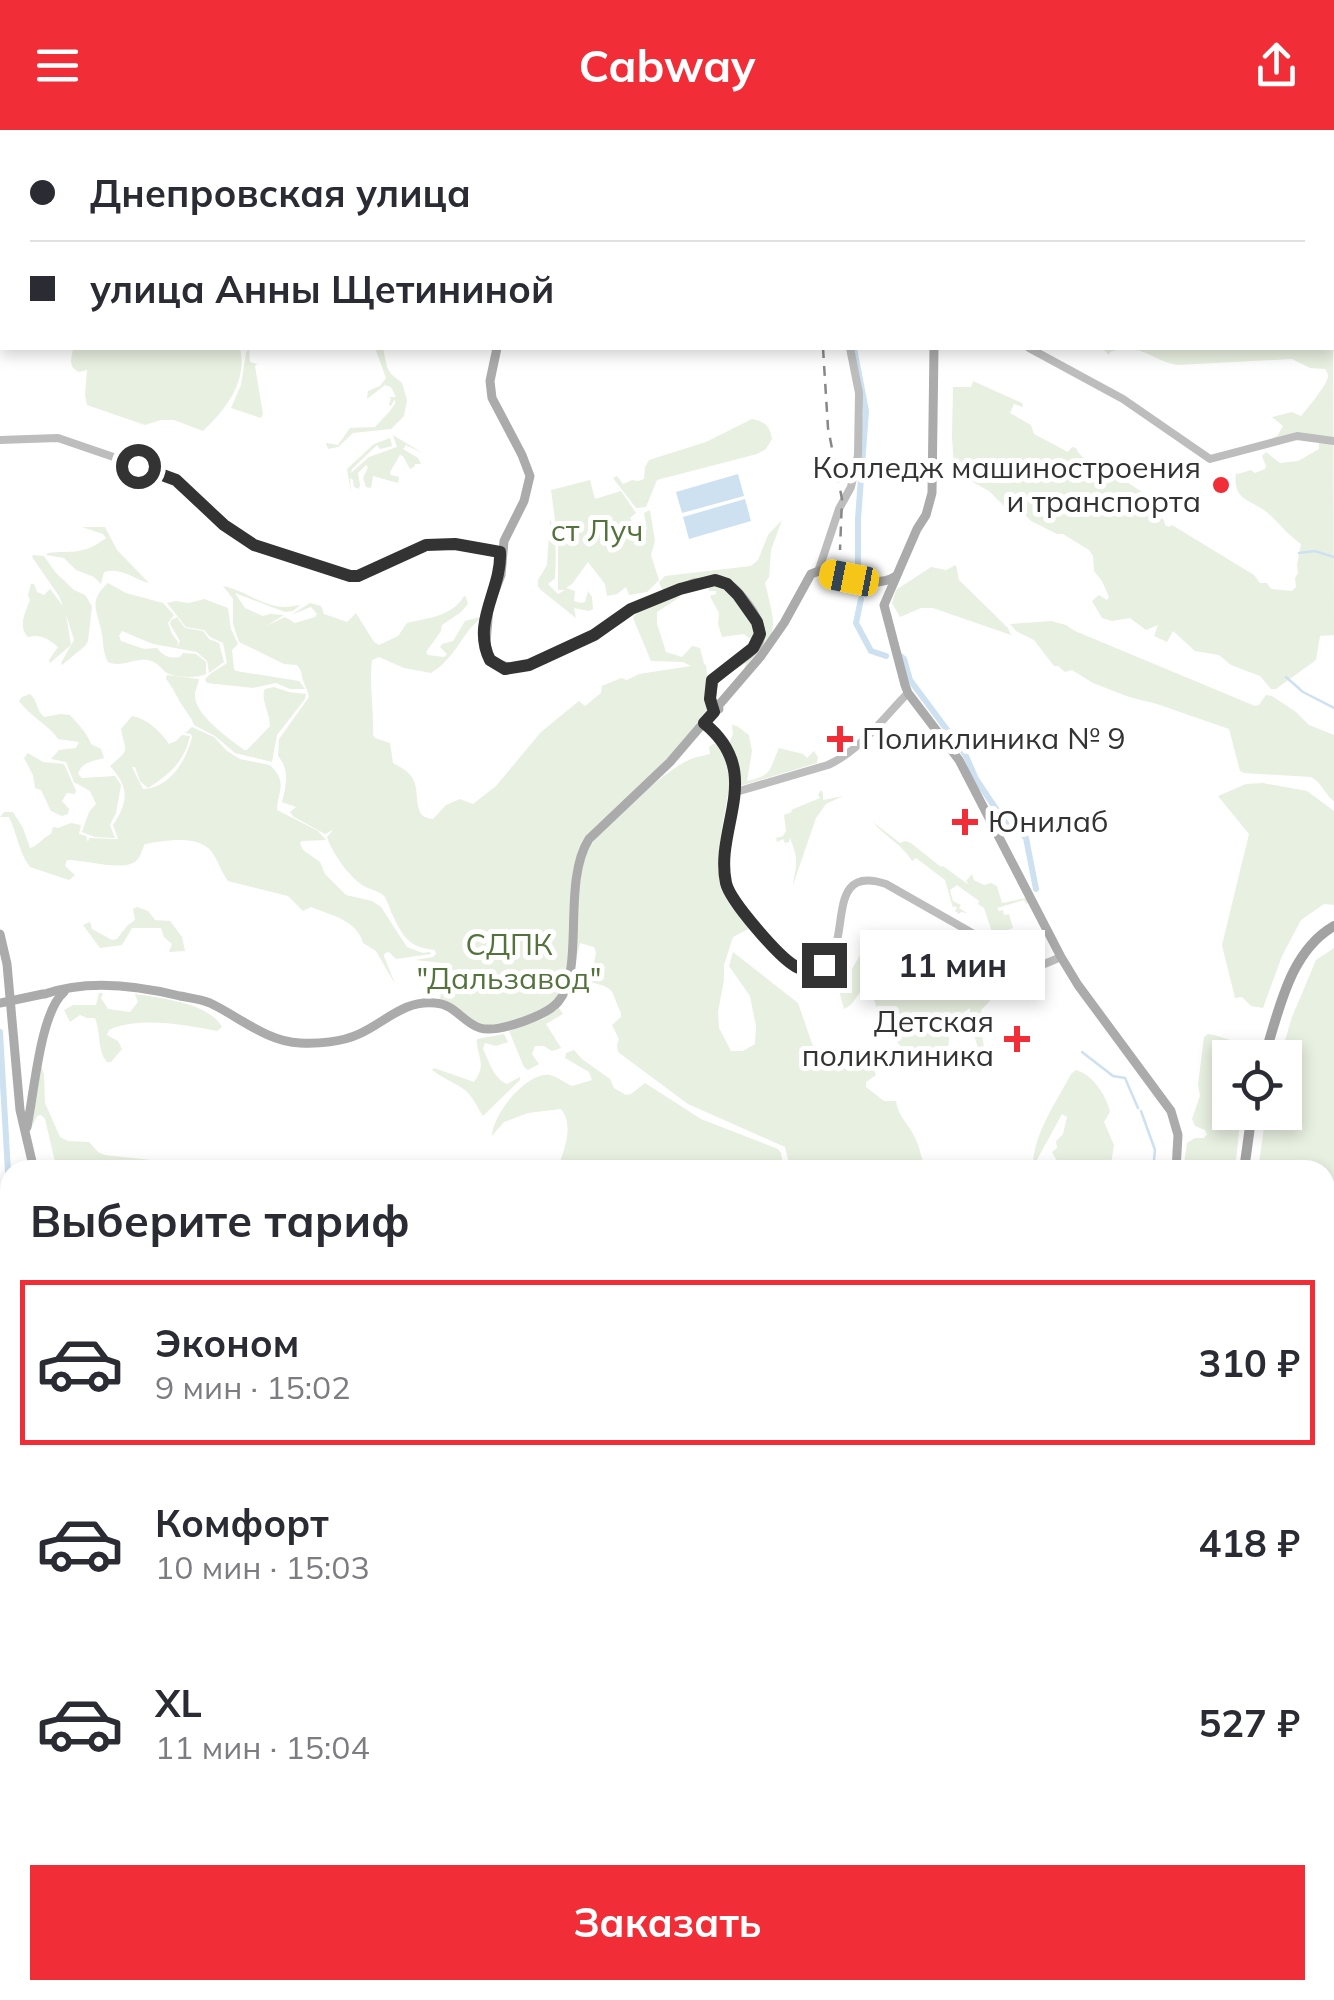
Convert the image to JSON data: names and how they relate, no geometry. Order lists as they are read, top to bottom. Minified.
{"parks":["ст Луч","СДПК \"Дальзавод\""],"places":{"other":["Колледж машиностроения и транспорта"],"health":["Поликлиника № 9","Юнилаб","Детская поликлиника"]},"page":{"header":"Cabway","banner":["Днепровская улица","улица Анны Щетининой"],"bubble":"11 мин","heading":"Выберите тариф","list":[{"name":"Эконом","note":"9 мин · 15:02","value":"310 ₽"},{"name":"Комфорт","note":"10 мин · 15:03","value":"418 ₽"},{"name":"XL","note":"11 мин · 15:04","value":"527 ₽"}],"buttons":"Заказать"}}
